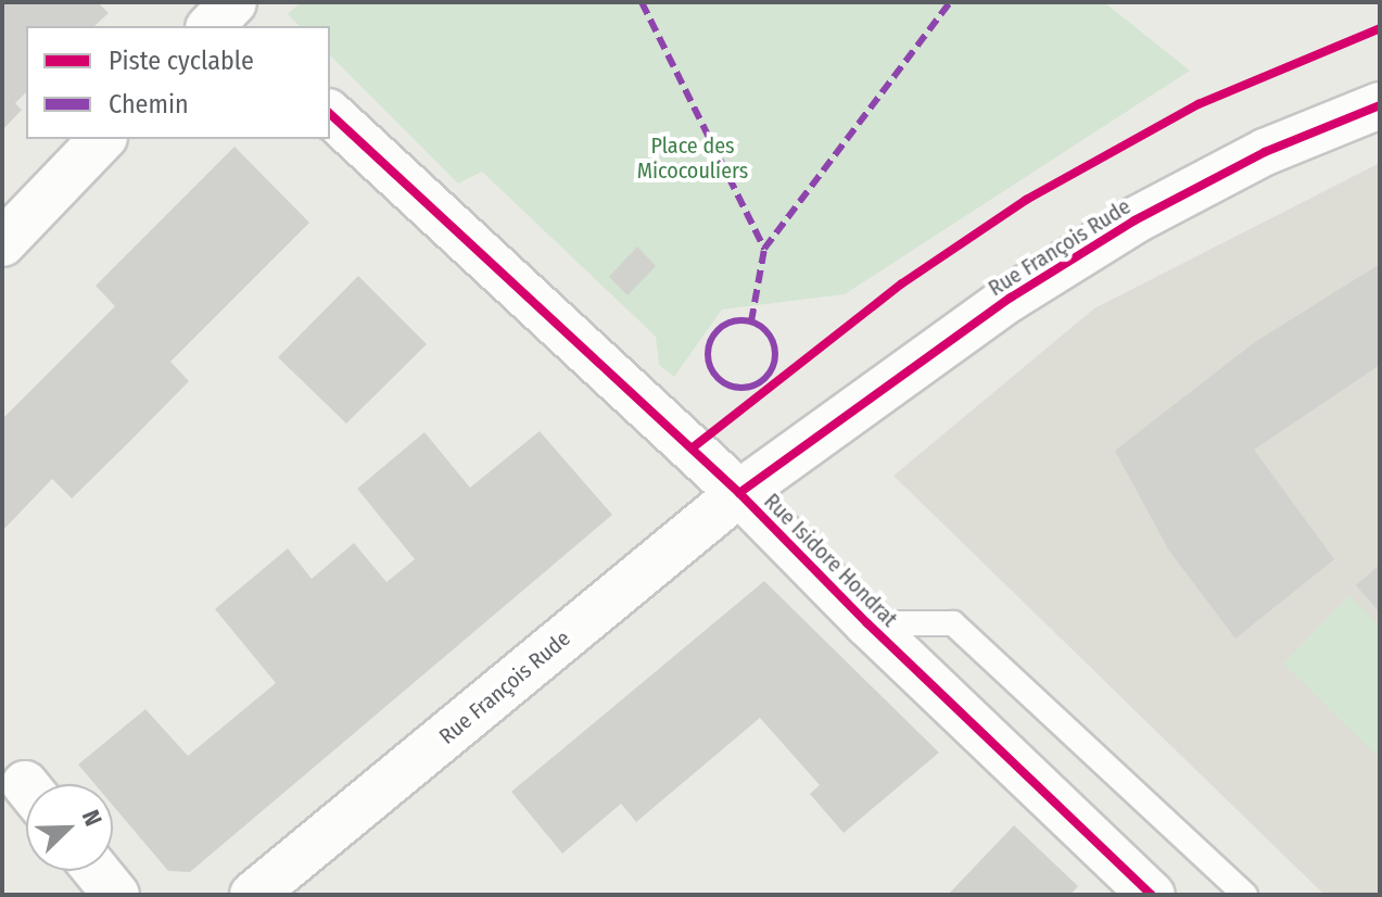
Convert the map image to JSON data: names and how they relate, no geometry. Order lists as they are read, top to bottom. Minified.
{"streets":{"street":["Rue François Rude","Rue Isidore Hondrat"]},"crossings":[["Rue François Rude","Rue Isidore Hondrat"]],"parks":["Place des Micocouliers"],"legend":["Piste cyclable","Chemin"],"north":"top right"}
